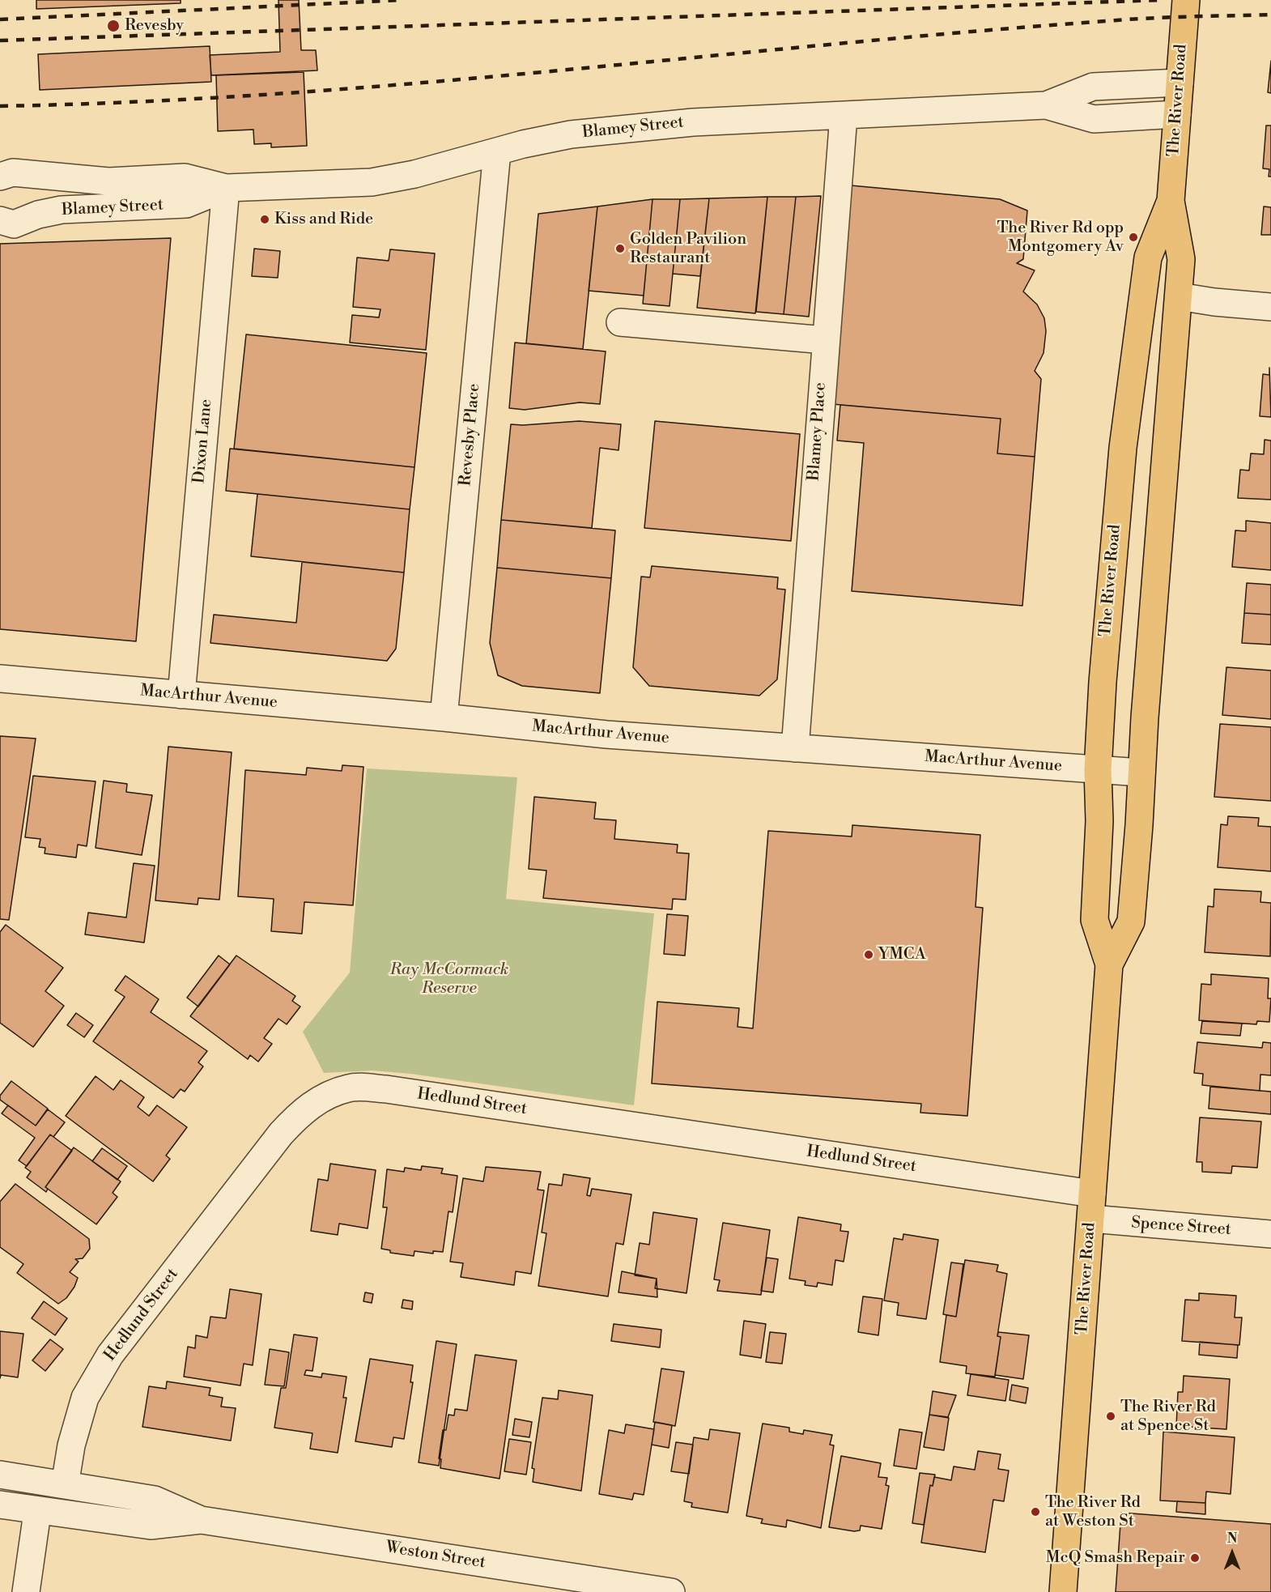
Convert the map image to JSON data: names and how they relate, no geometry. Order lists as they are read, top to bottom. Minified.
{"streets":{"main road":["The River Road"],"street":["Blamey Street","Blamey Place","Revesby Place","Dixon Lane","MacArthur Avenue","Hedlund Street","Spence Street","Weston Street"]},"crossings":[["The River Road","Blamey Street"],["The River Road","MacArthur Avenue"],["The River Road","Hedlund Street"],["The River Road","Spence Street"],["Blamey Street","Blamey Place"],["Blamey Street","Revesby Place"],["Blamey Street","Dixon Lane"],["Blamey Place","MacArthur Avenue"],["Revesby Place","MacArthur Avenue"],["Dixon Lane","MacArthur Avenue"],["Hedlund Street","Spence Street"],["Hedlund Street","Weston Street"]],"parks":["Ray McCormack Reserve"],"places":["Revesby","Kiss and Ride","The River Rd opp Montgomery Av","Golden Pavilion Restaurant","YMCA","The River Rd at Spence St","The River Rd at Weston St","McQ Smash Repair"],"north":"top"}
